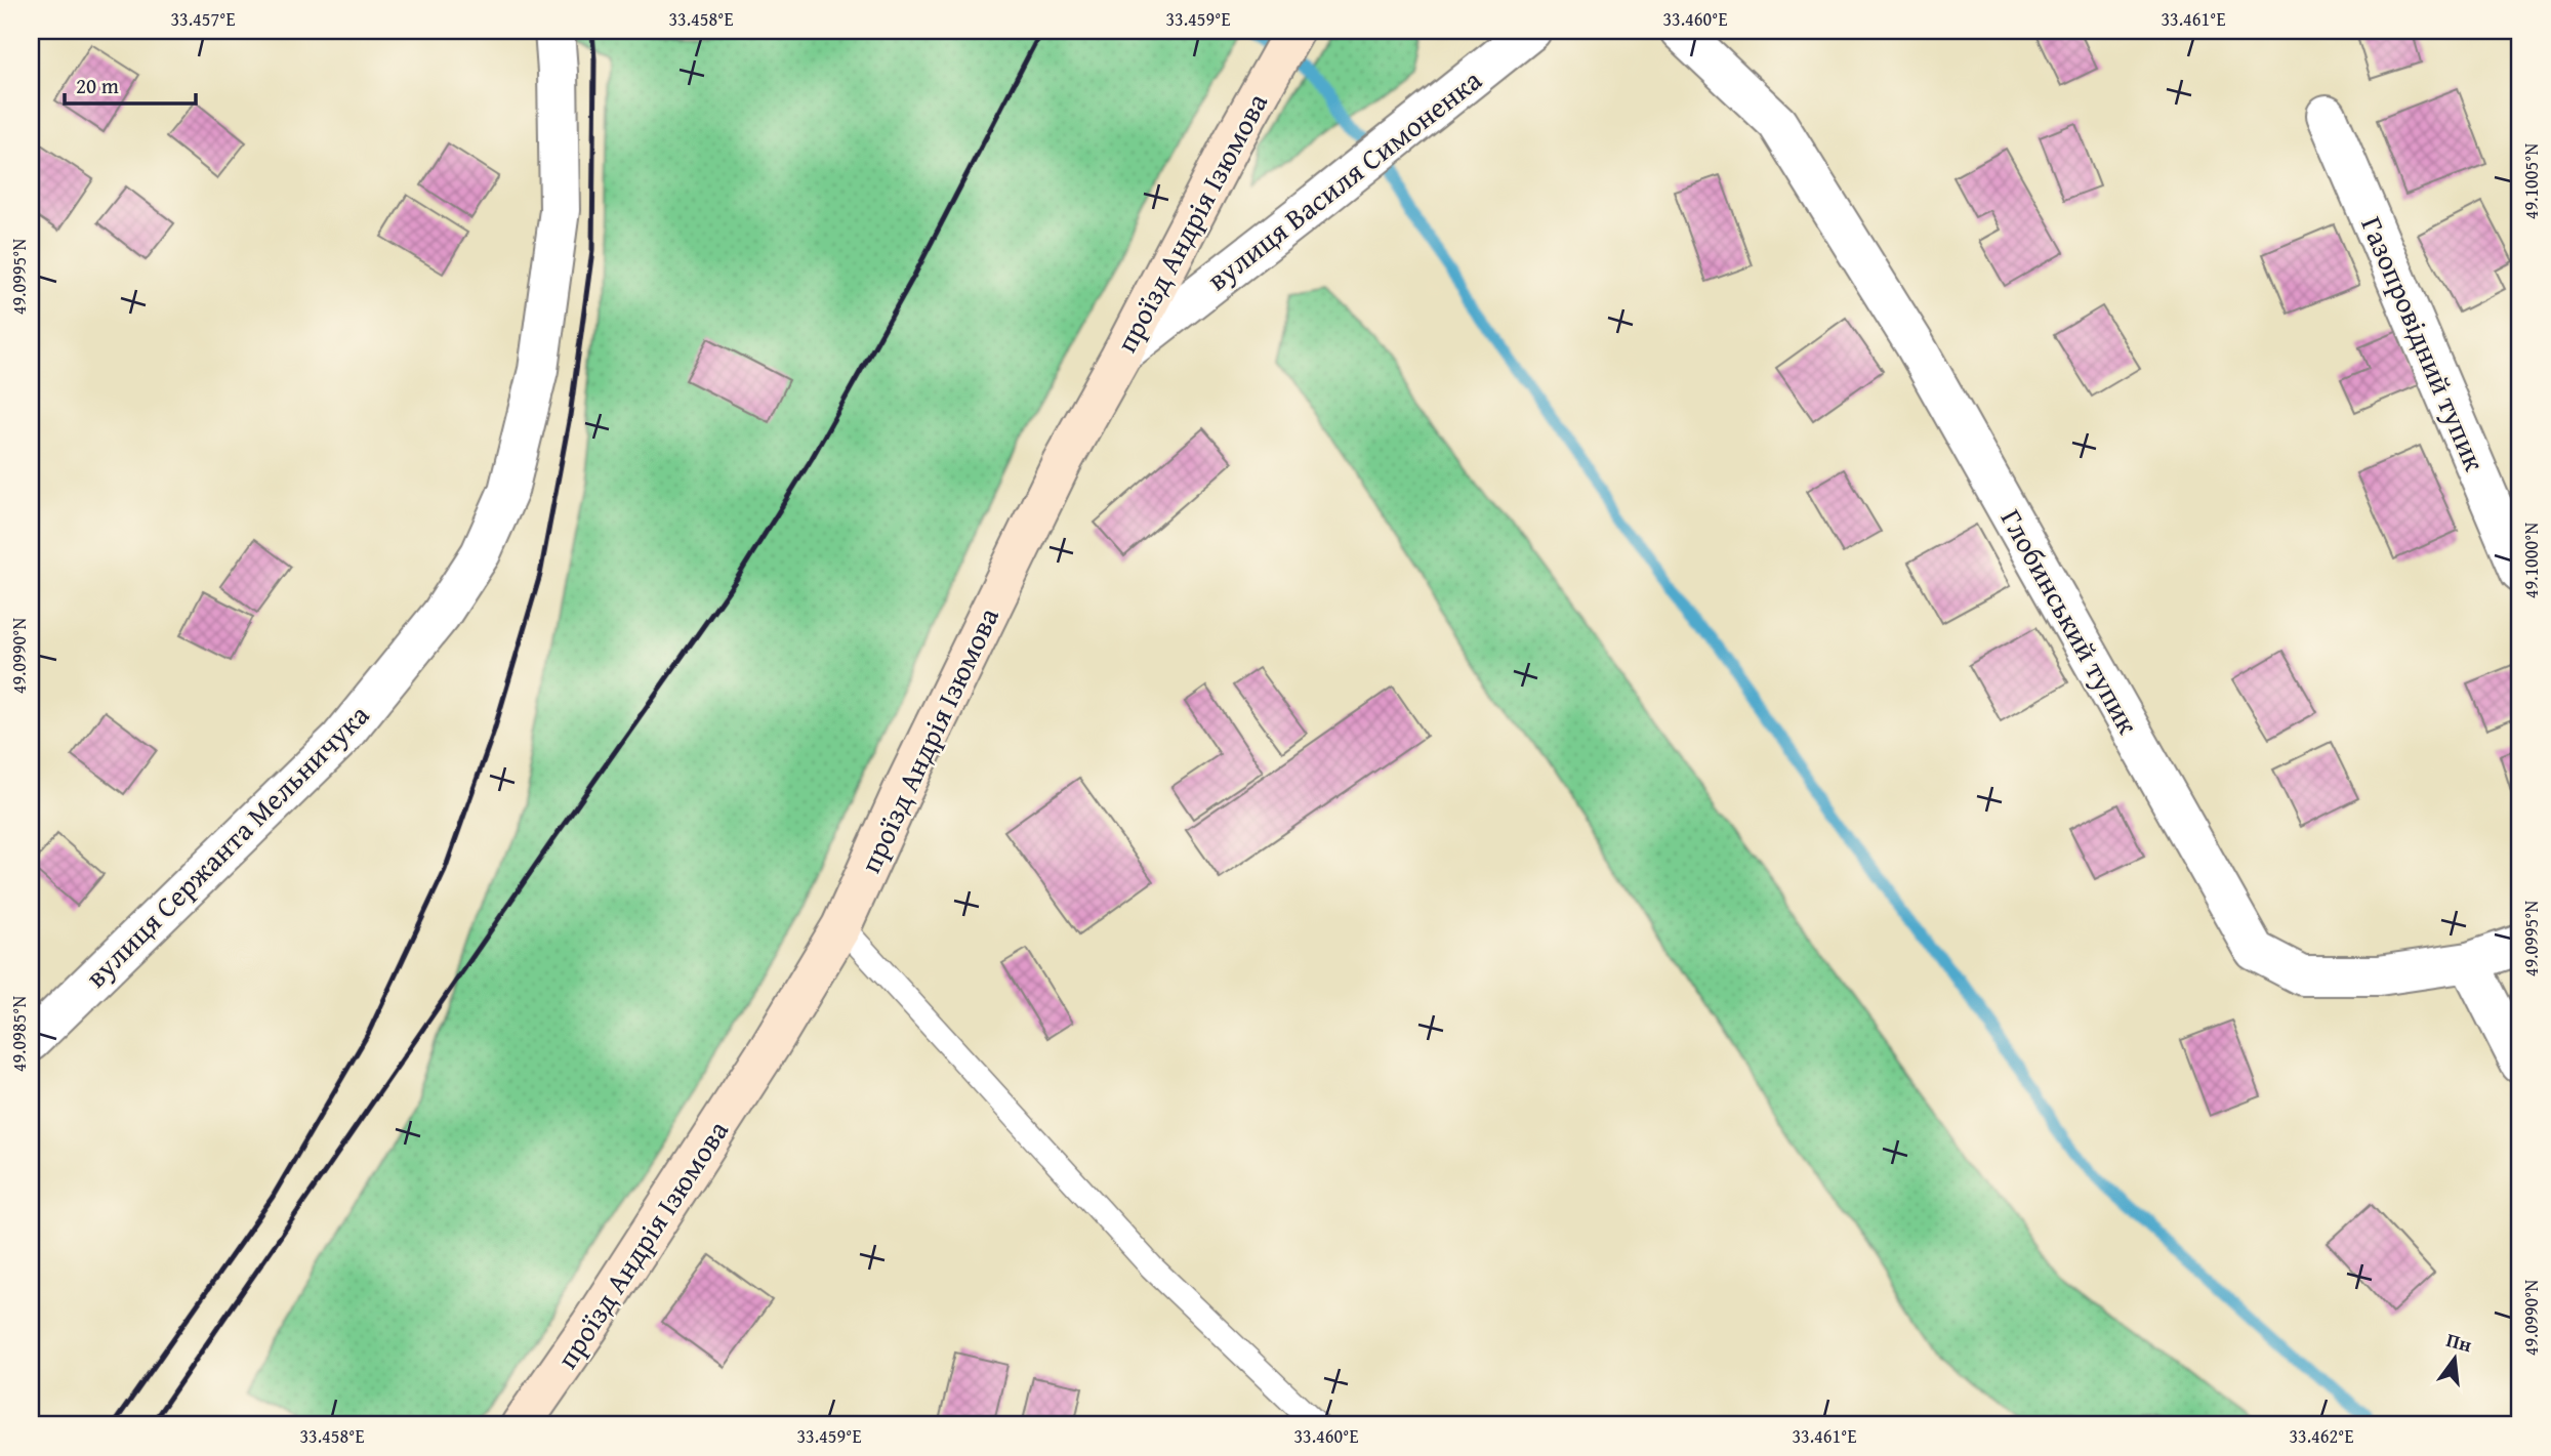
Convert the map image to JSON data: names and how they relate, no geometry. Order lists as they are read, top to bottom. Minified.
{"streets":{"street":["вулиця Василя Симоненка","проїзд Андрія Ізюмова","Газопровідний тупик","Глобинський тупик","вулиця Сержанта Мельничука"]},"crossings":[["вулиця Василя Симоненка","проїзд Андрія Ізюмова"]],"scale_bar":"20 m","north":"top","coordinates":["33.457°E","33.458°E","33.459°E","33.460°E","33.461°E","49.1005°N","49.0995°N","49.1000°N","49.0990°N","49.0985°N","33.462°E"]}
